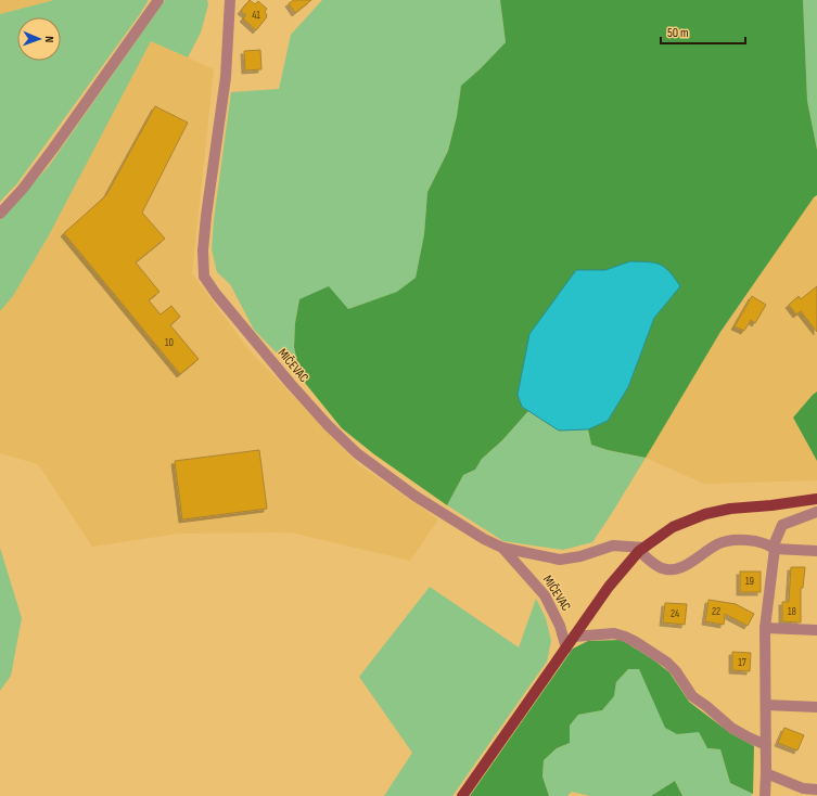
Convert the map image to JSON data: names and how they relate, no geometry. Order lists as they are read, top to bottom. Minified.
{"streets":{"street":["MIČEVAC"]},"house_numbers":["41","10","19","22","18","24","17"],"scale_bar":"50 m","north":"right"}
